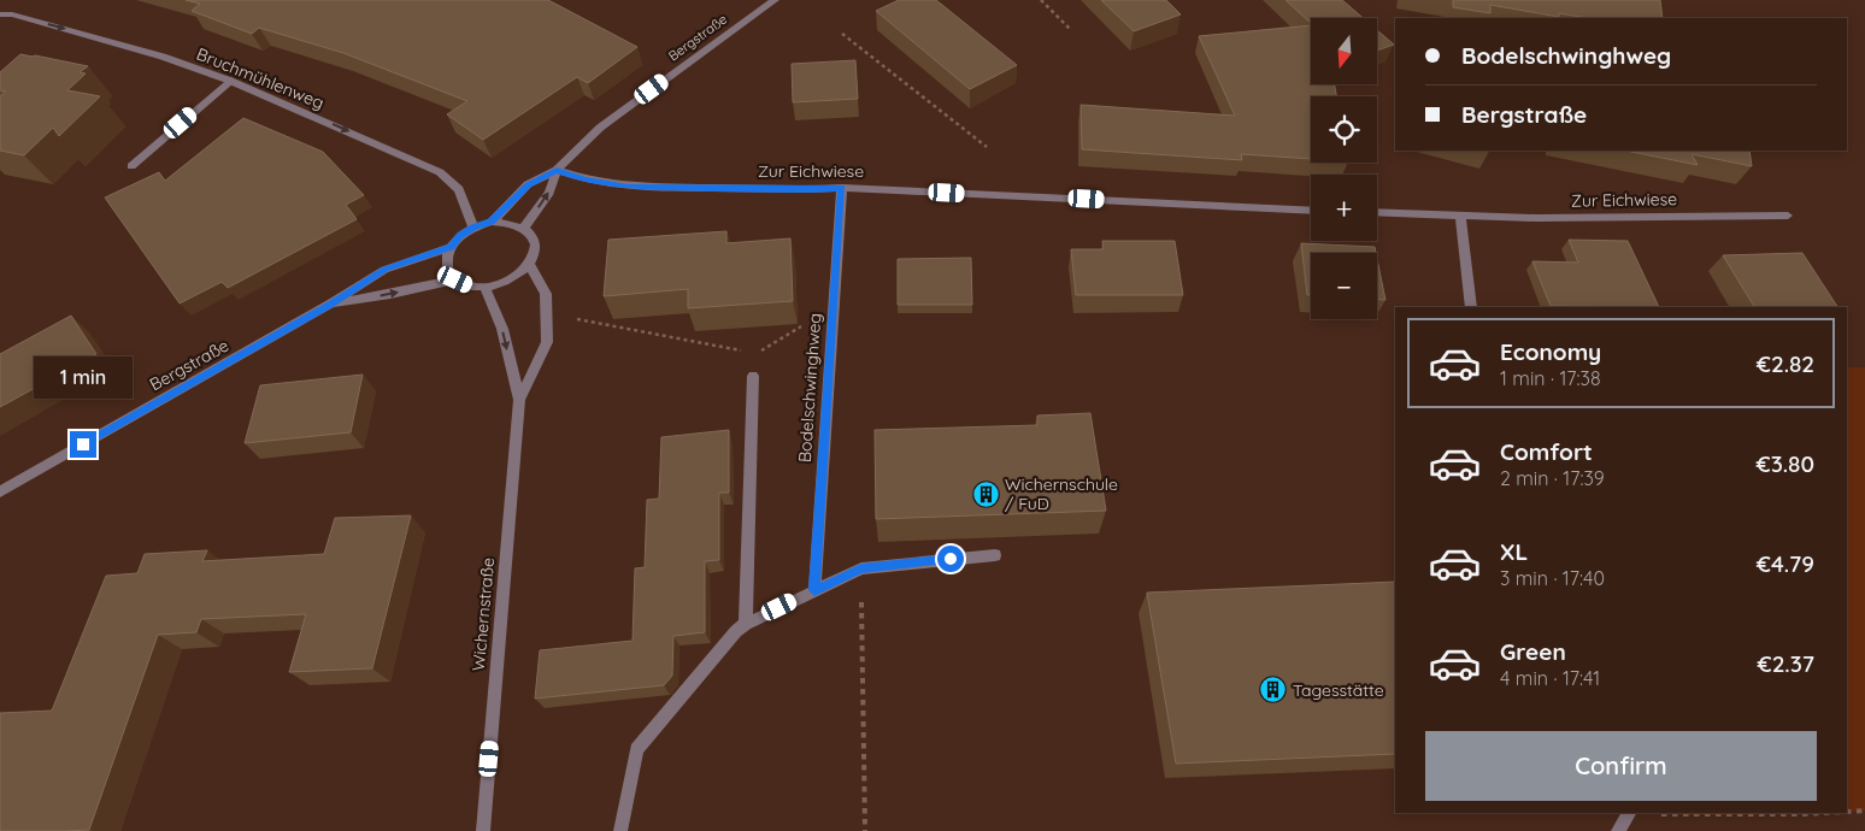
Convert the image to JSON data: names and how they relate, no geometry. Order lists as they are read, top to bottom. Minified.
{"streets":{"street":["Bergstraße","Bruchmühlenweg","Zur Eichwiese","Bodelschwinghweg","Wichernstraße"]},"crossings":[["Bergstraße","Bruchmühlenweg"],["Bergstraße","Zur Eichwiese"],["Bergstraße","Wichernstraße"],["Bruchmühlenweg","Wichernstraße"],["Zur Eichwiese","Bodelschwinghweg"]],"one_way":["Bruchmühlenweg"],"places":{"building":["Wichernschule / FuD","Tagesstätte"]},"north":"bottom","page":{"map_buttons":["+","−"],"banner":["Bodelschwinghweg","Bergstraße"],"list":[{"name":"Economy","note":"1 min · 17:38","value":"€2.82"},{"name":"Comfort","note":"2 min · 17:39","value":"€3.80"},{"name":"XL","note":"3 min · 17:40","value":"€4.79"},{"name":"Green","note":"4 min · 17:41","value":"€2.37"}],"bubble":"1 min","buttons":"Confirm"}}
